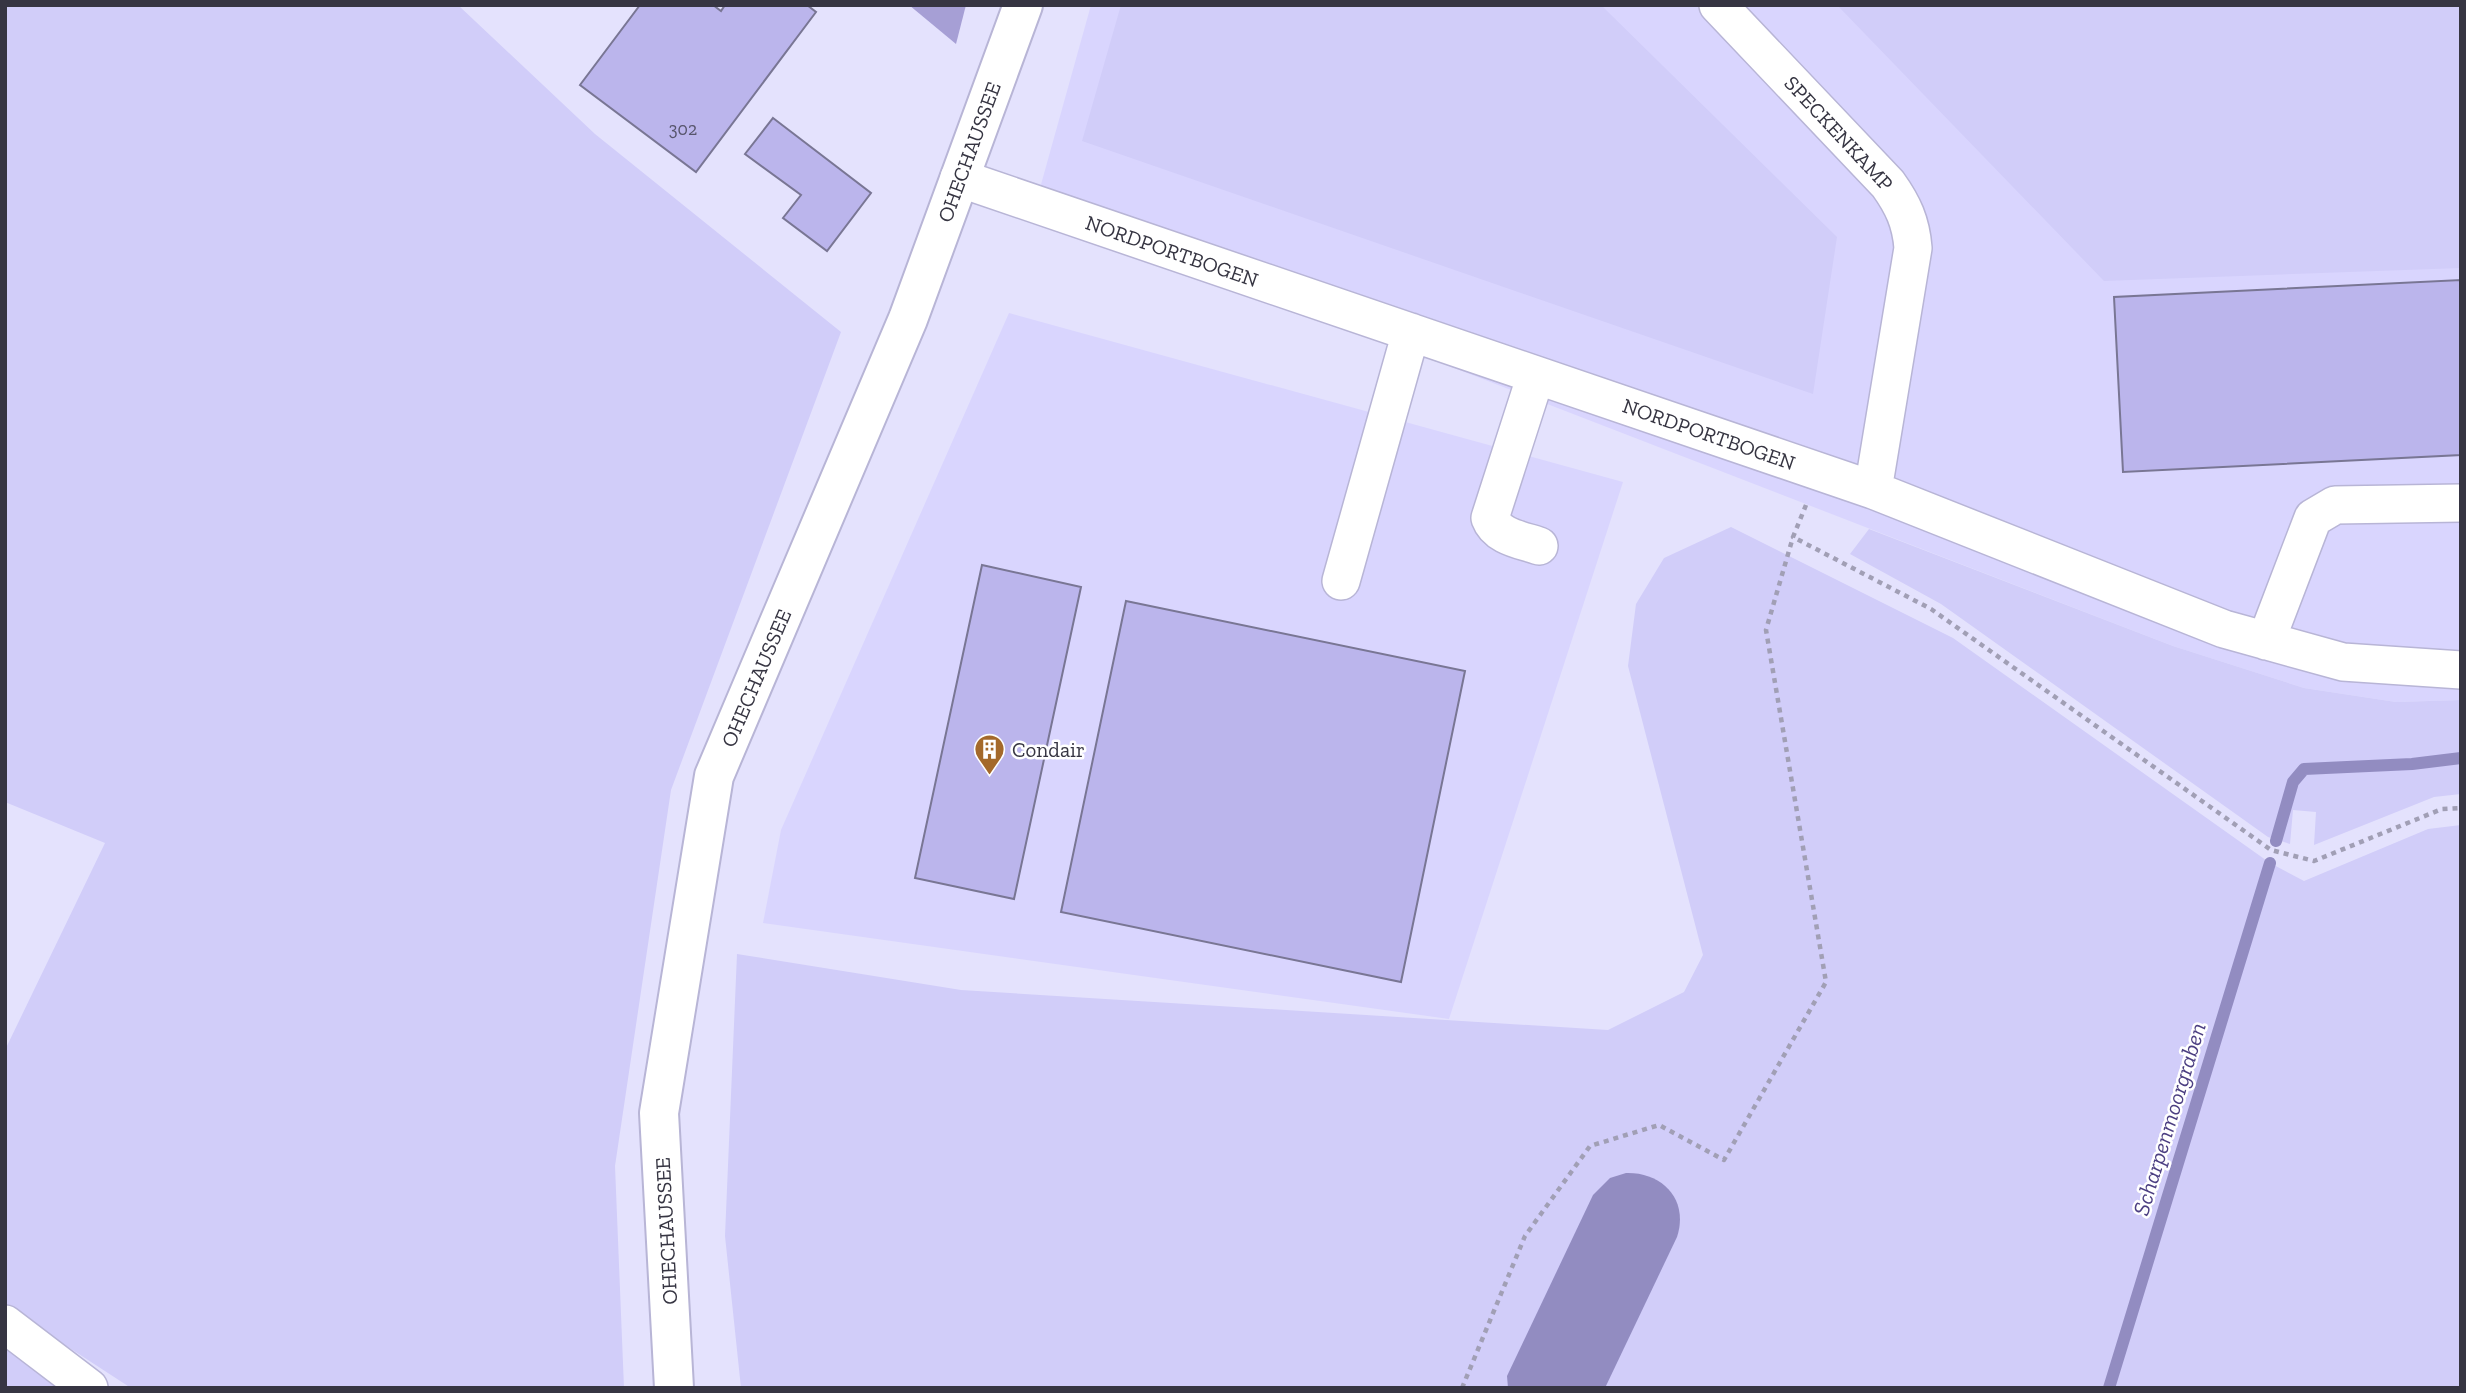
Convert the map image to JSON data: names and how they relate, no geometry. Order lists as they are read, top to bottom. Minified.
{"streets":{"main road":["OHECHAUSSEE"],"street":["SPECKENKAMP","NORDPORTBOGEN"]},"crossings":[["SPECKENKAMP","NORDPORTBOGEN"],["OHECHAUSSEE","NORDPORTBOGEN"]],"water":["Scharpenmoorgraben"],"places":{"building":["Condair"]},"house_numbers":["302"]}
